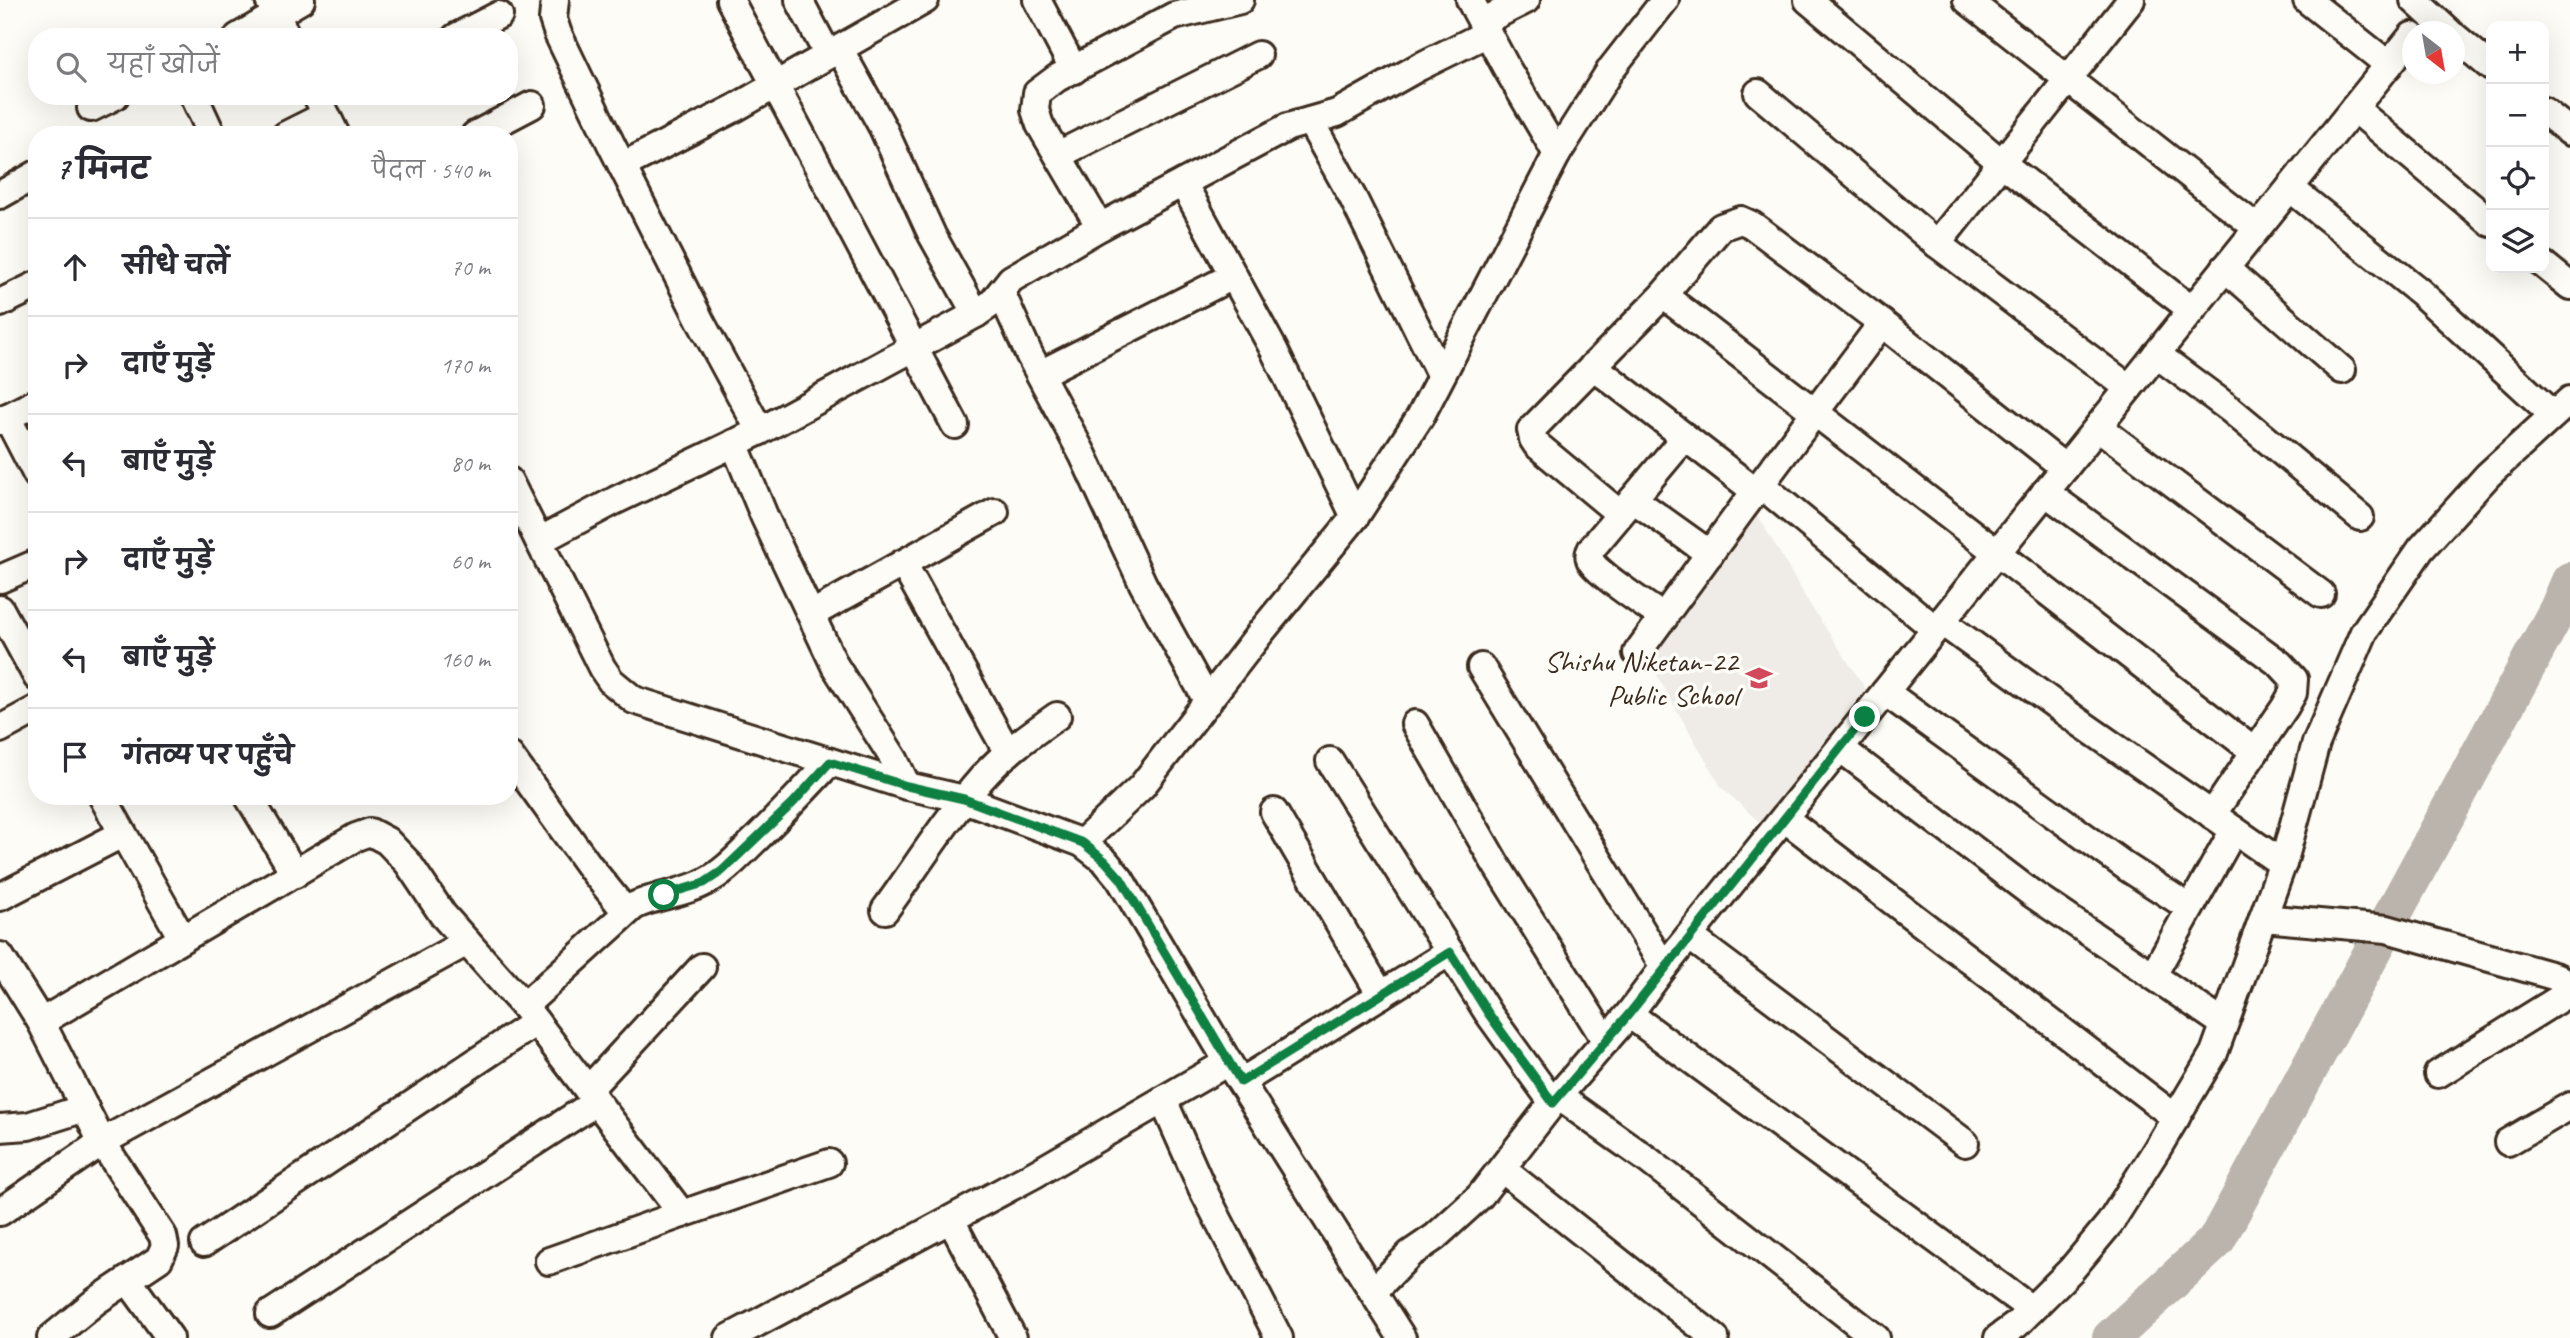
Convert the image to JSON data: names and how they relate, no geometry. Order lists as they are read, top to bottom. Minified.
{"places":{"school or university":["Shishu Niketan-22 Public School"]},"north":"bottom right","page":{"map_buttons":["+","−"],"search":"यहाँ खोजें","heading":["7 मिनट","पैदल · 540 m"],"list":[["सीधे चलें","70 m"],["दाएँ मुड़ें","170 m"],["बाएँ मुड़ें","80 m"],["दाएँ मुड़ें","60 m"],["बाएँ मुड़ें","160 m"],"गंतव्य पर पहुँचे"]}}
